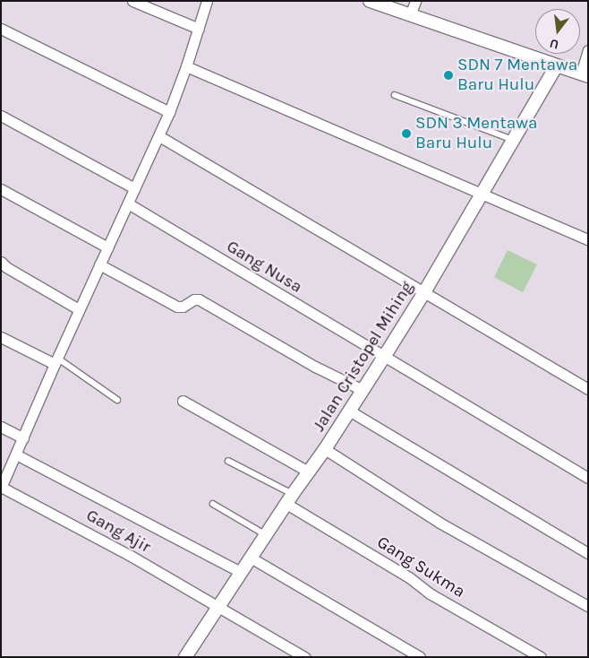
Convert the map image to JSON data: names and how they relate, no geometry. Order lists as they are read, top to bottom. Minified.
{"streets":{"street":["Gang Nusa","Jalan Cristopel Mihing","Gang Ajir","Gang Sukma"]},"crossings":[["Gang Nusa","Jalan Cristopel Mihing"],["Jalan Cristopel Mihing","Gang Ajir"],["Jalan Cristopel Mihing","Gang Sukma"]],"places":["SDN 7 Mentawa Baru Hulu","SDN 3 Mentawa Baru Hulu"],"north":"bottom"}
